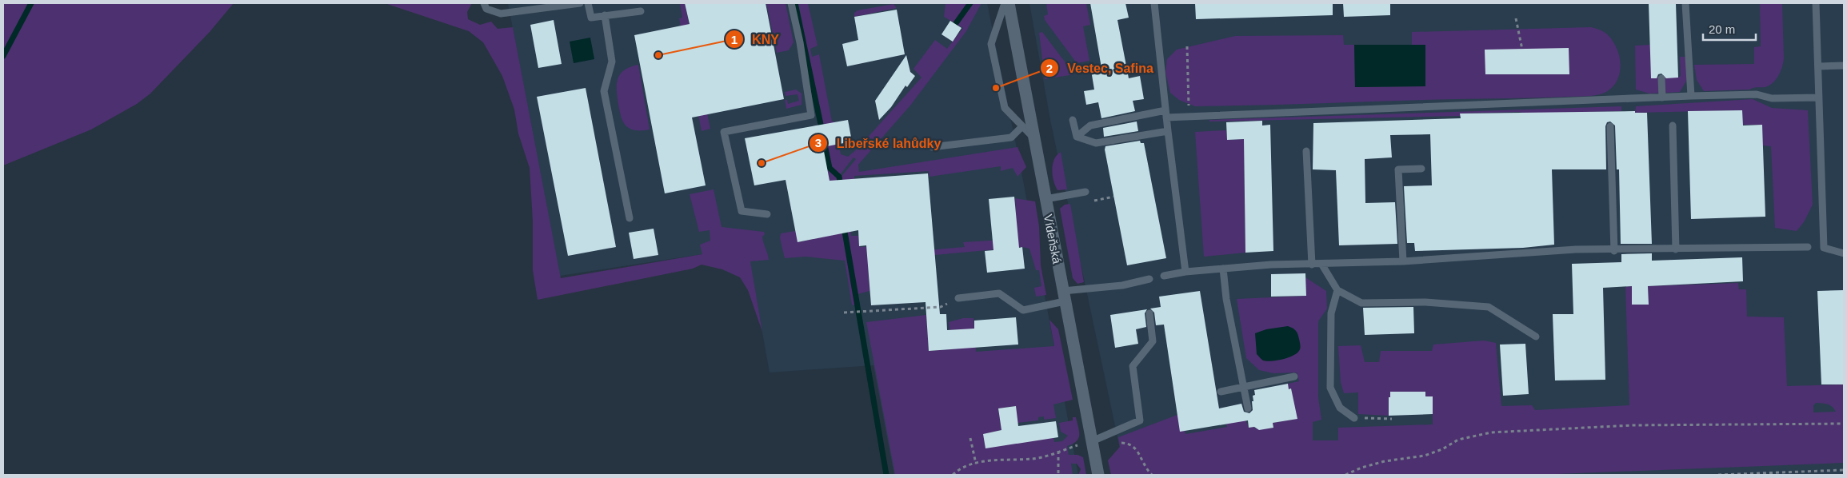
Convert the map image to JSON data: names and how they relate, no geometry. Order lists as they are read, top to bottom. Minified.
{"streets":{"main road":["Vídeňská"]},"places":["KNY","Vestec, Safina","Libeřské lahůdky"],"scale_bar":"20 m"}
